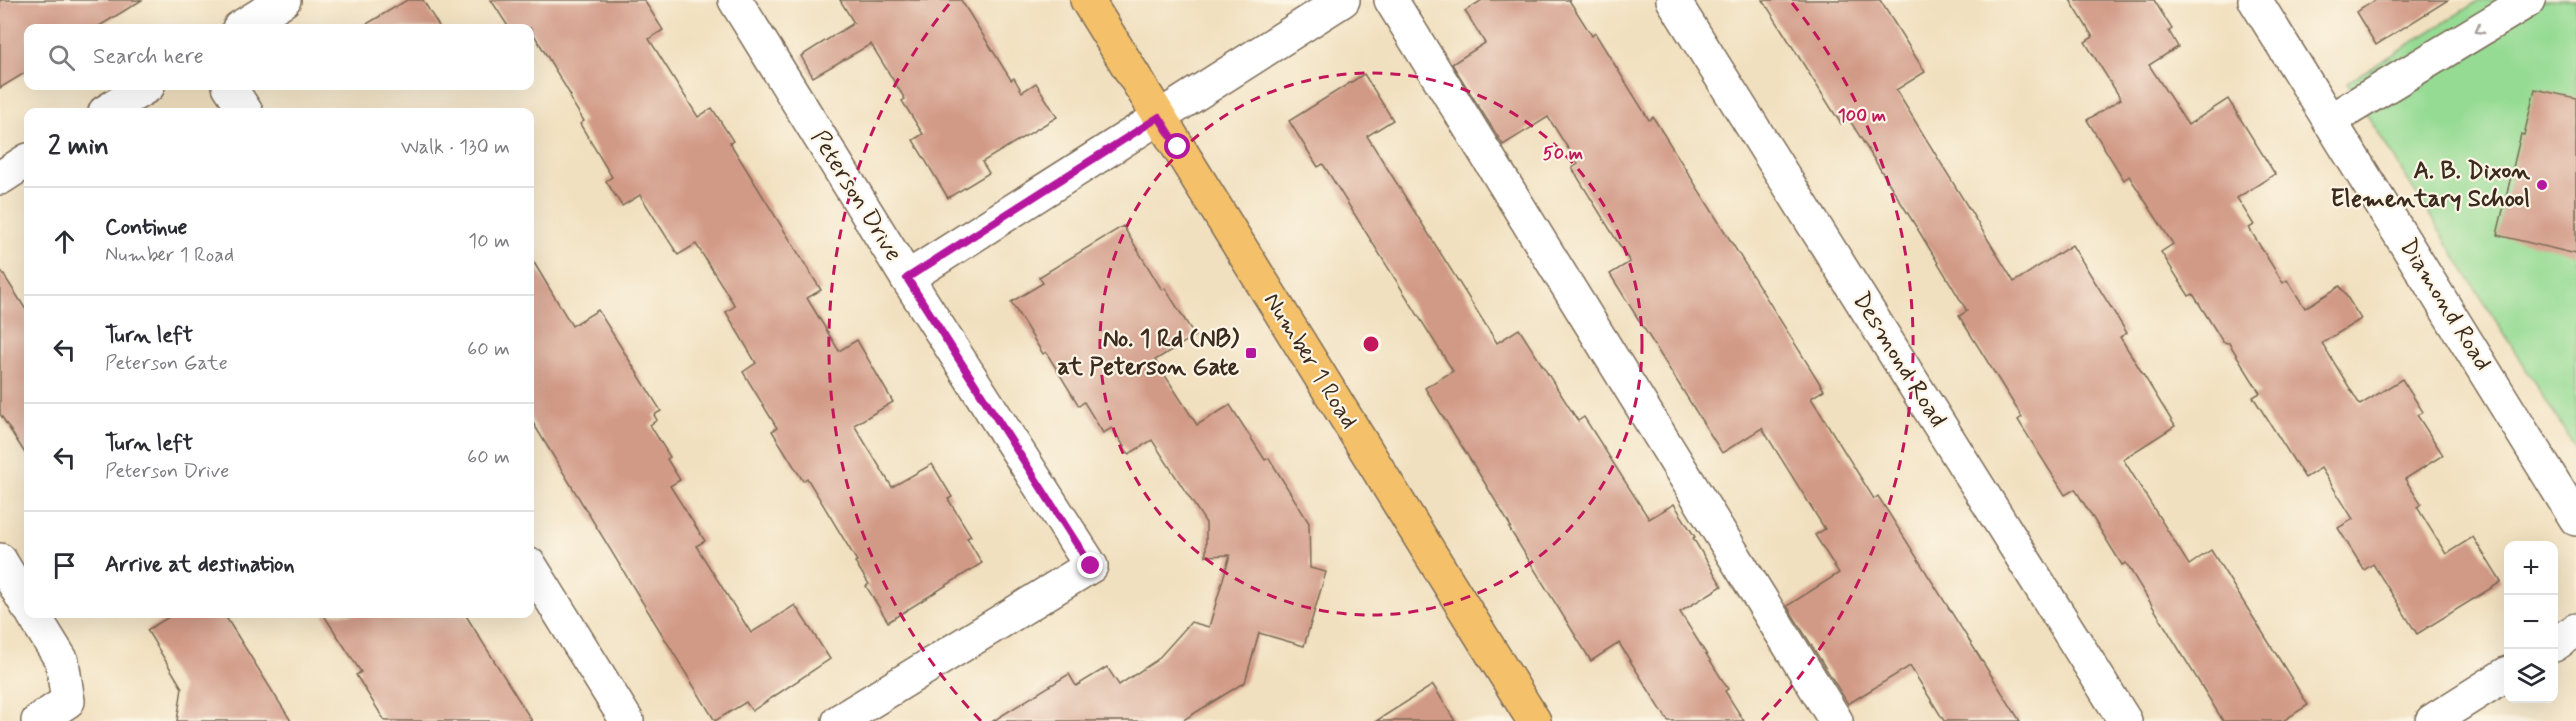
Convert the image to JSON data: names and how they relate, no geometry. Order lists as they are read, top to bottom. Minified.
{"streets":{"main road":["Number 1 Road"],"street":["Peterson Drive","Diamond Road","Desmond Road"]},"places":{"other":["A. B. Dixon Elementary School"],"transit":["No. 1 Rd (NB) at Peterson Gate"]},"page":{"search":"Search here","heading":["2 min","Walk · 130 m"],"list":[["Continue","Number 1 Road","10 m"],["Turn left","Peterson Gate","60 m"],["Turn left","Peterson Drive","60 m"],"Arrive at destination"],"map_buttons":["+","−"]},"rings":["100 m","50 m"]}
